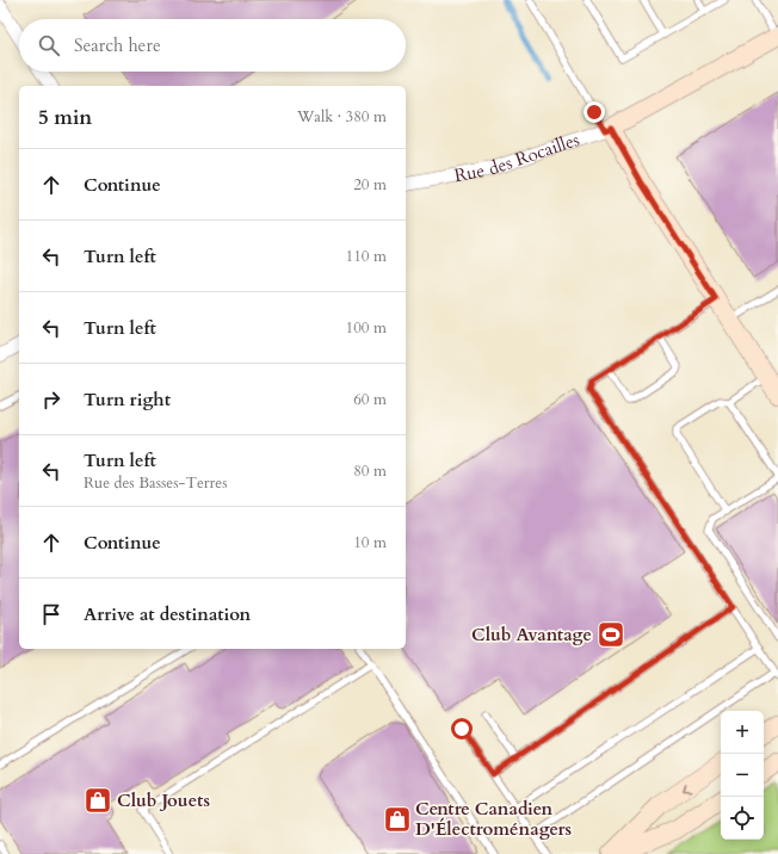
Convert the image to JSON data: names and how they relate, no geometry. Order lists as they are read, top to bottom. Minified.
{"streets":{"street":["Rue des Rocailles"]},"places":{"sports":["Club Avantage"],"shop":["Club Jouets","Centre Canadien D'Électroménagers"]},"page":{"search":"Search here","heading":["5 min","Walk · 380 m"],"list":[["Continue","20 m"],["Turn left","110 m"],["Turn left","100 m"],["Turn right","60 m"],["Turn left","Rue des Basses-Terres","80 m"],["Continue","10 m"],"Arrive at destination"],"map_buttons":["+","−"]}}
